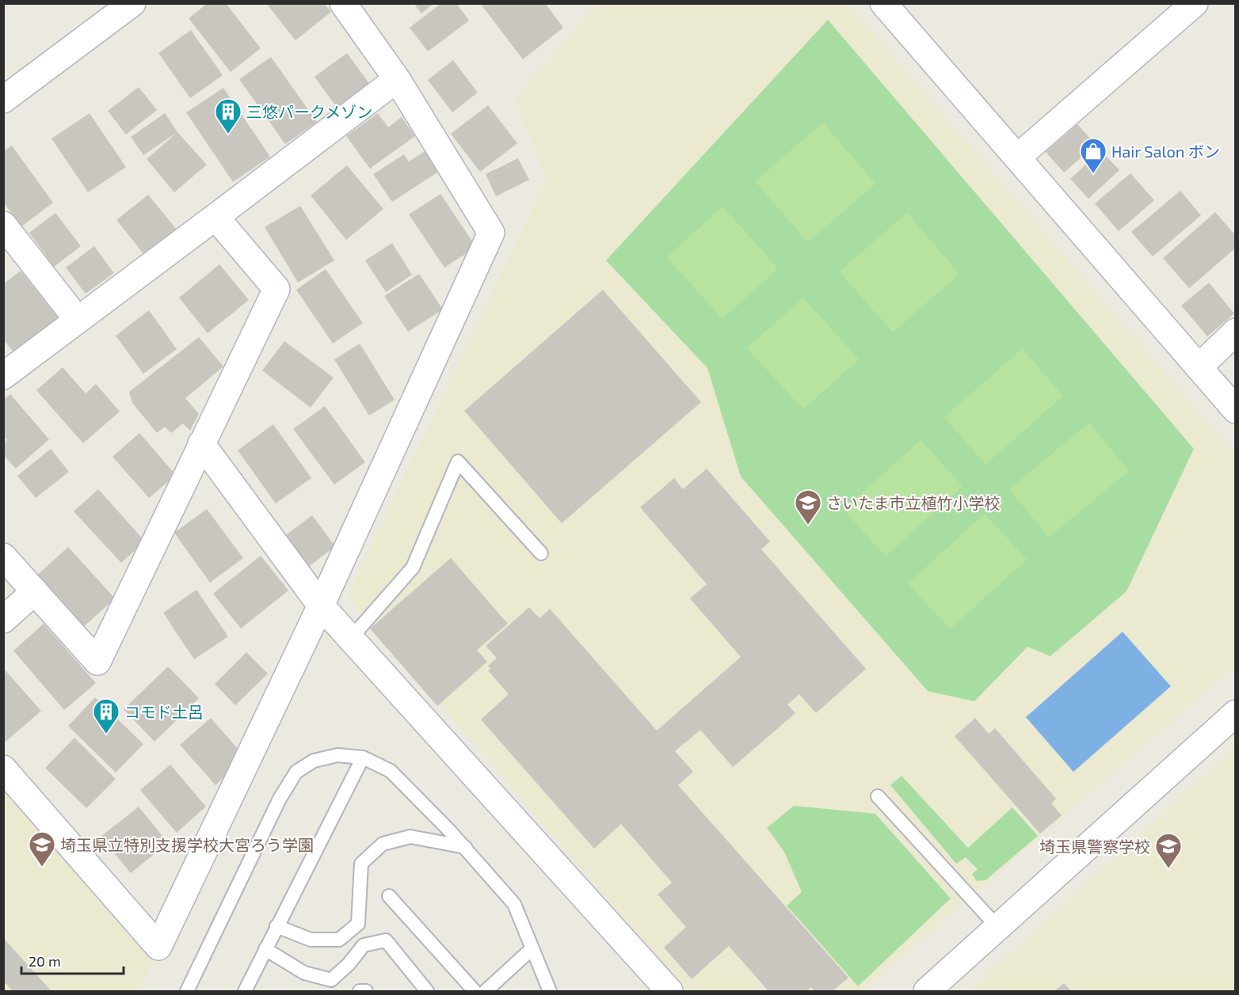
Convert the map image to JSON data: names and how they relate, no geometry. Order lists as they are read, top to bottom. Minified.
{"places":{"building":["三悠パークメゾン","コモド土呂"],"shop":["Hair Salon ボン"],"school or university":["さいたま市立植竹小学校","埼玉県立特別支援学校大宮ろう学園","埼玉県警察学校"]},"scale_bar":"20 m"}
